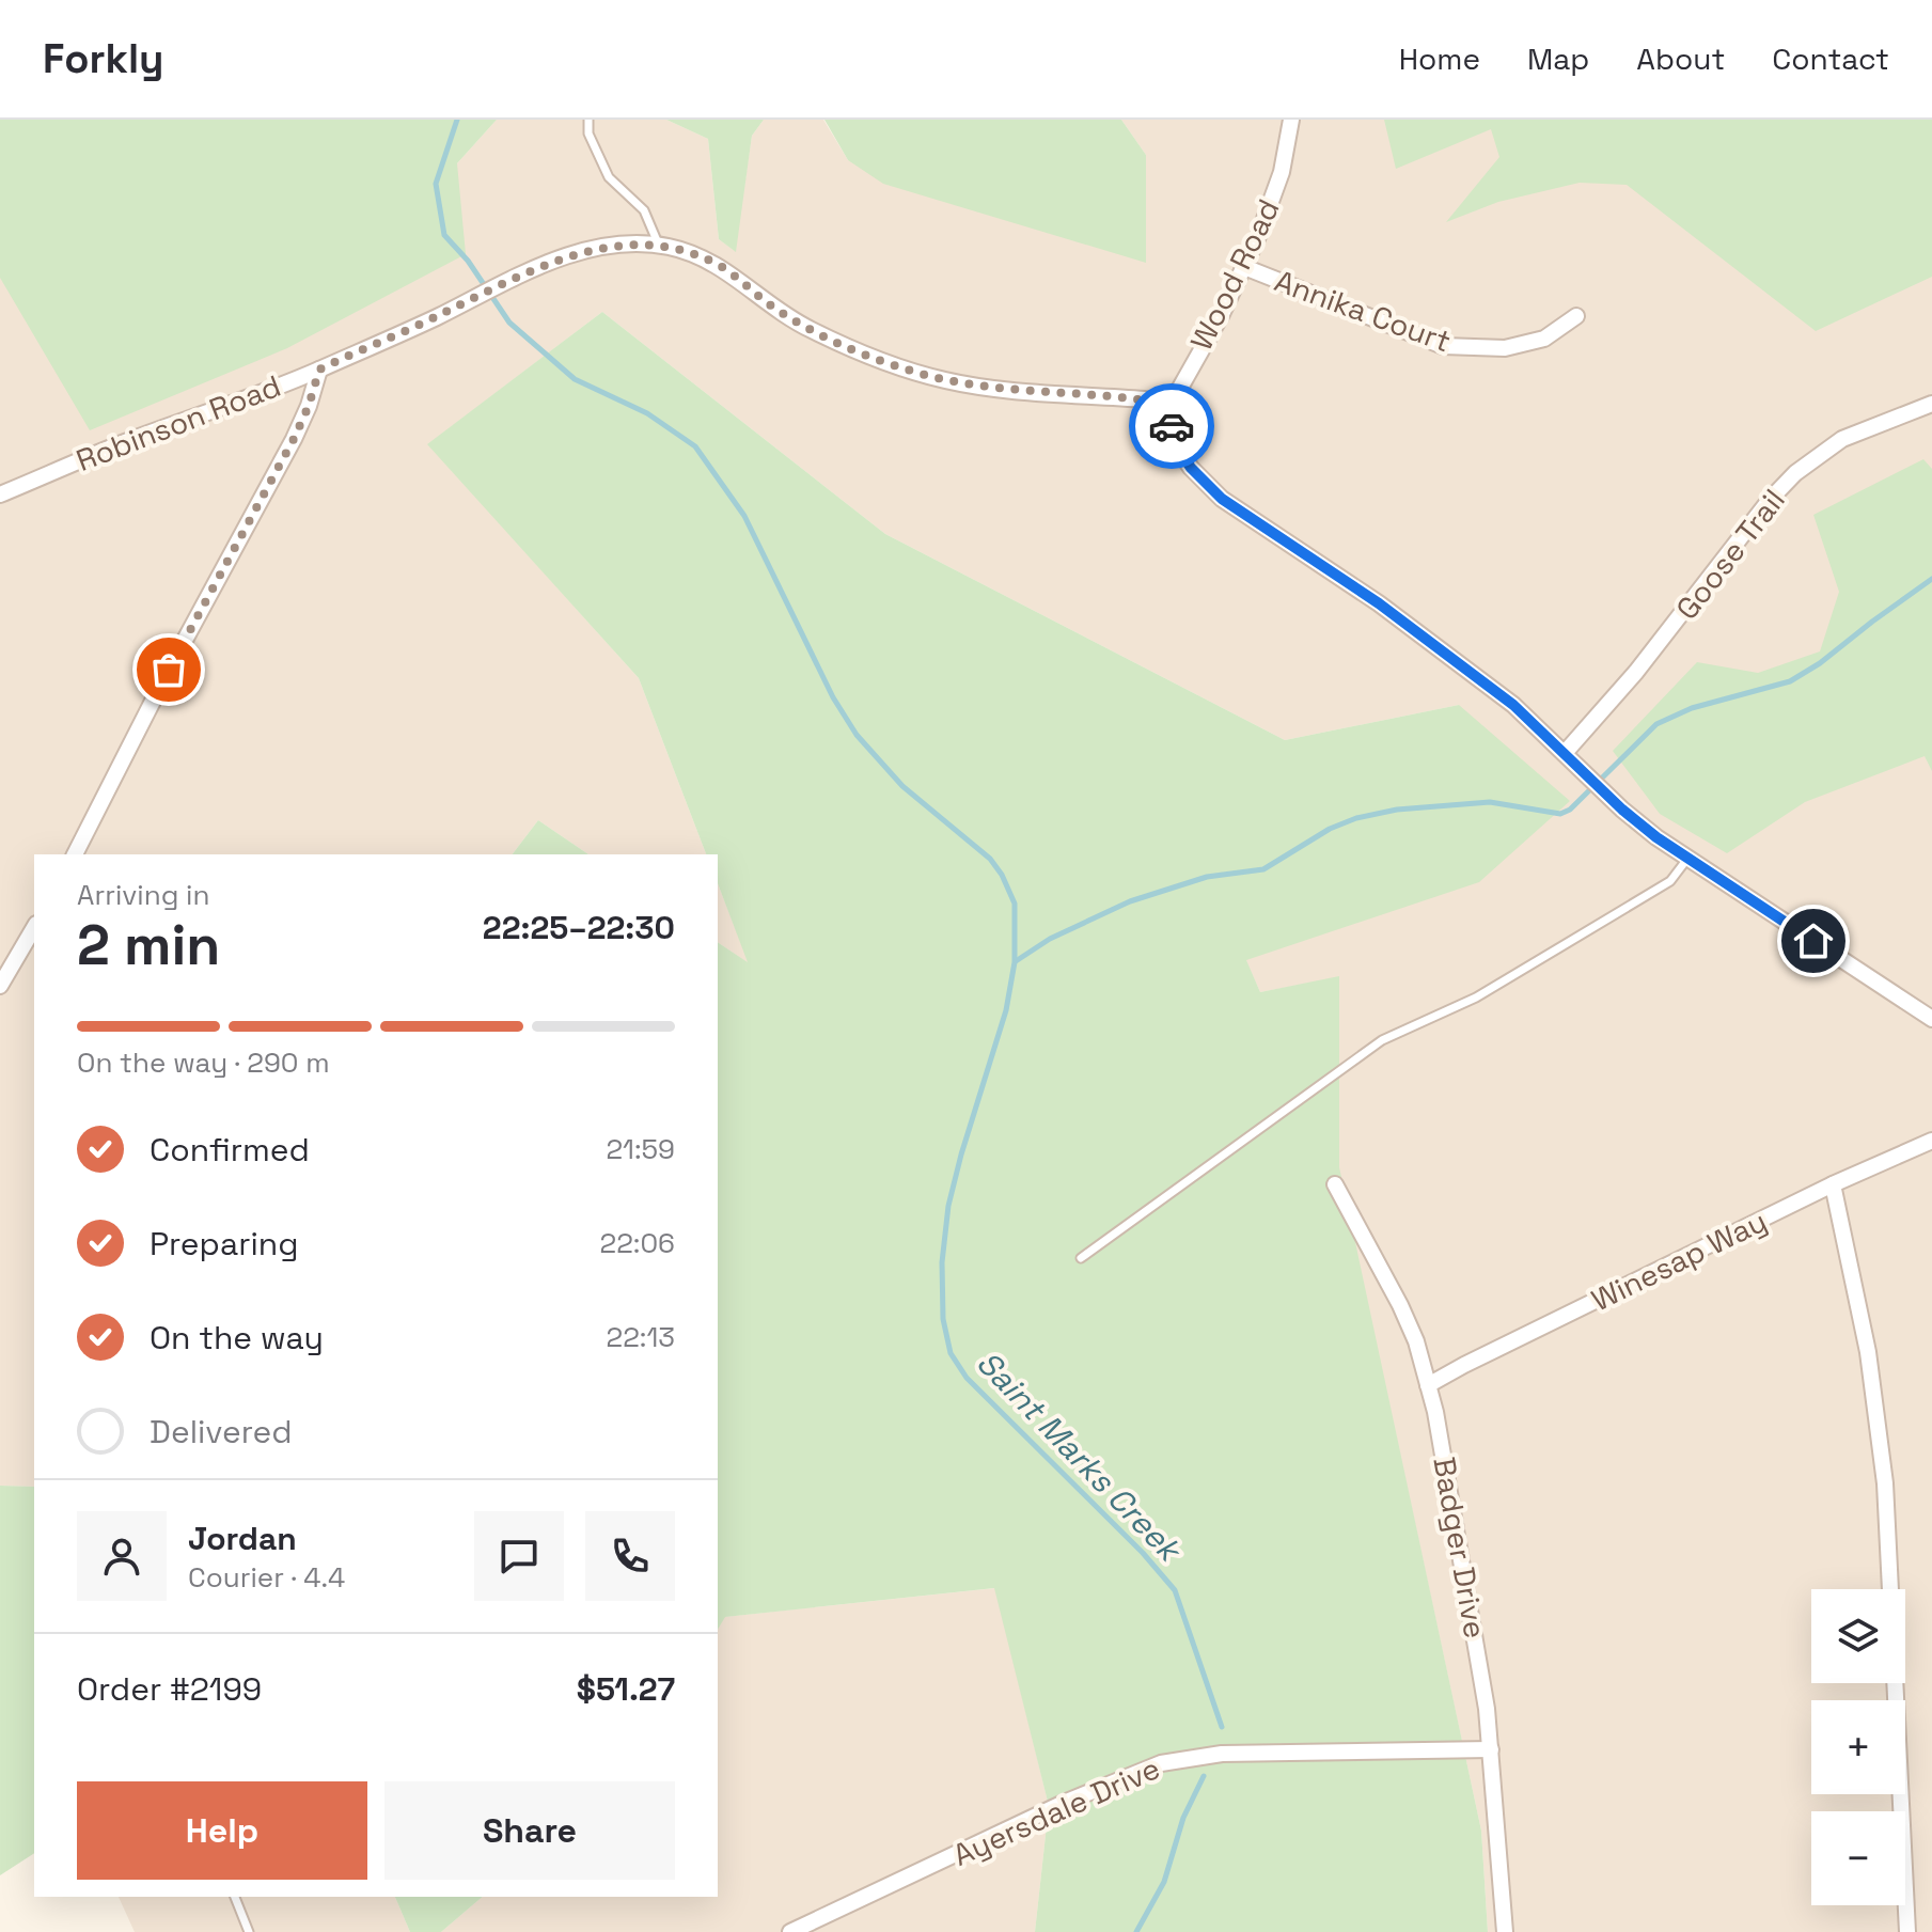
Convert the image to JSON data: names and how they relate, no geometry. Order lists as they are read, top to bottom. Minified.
{"streets":{"street":["Wood Road","Annika Court","Robinson Road","Goose Trail","Winesap Way","Badger Drive","Ayersdale Drive"]},"crossings":[["Wood Road","Annika Court"],["Wood Road","Robinson Road"],["Winesap Way","Badger Drive"],["Badger Drive","Ayersdale Drive"]],"water":["Saint Marks Creek"],"page":{"header":"Forkly","nav":["Home","Map","About","Contact"],"heading":["2 min","Arriving in","22:25–22:30"],"panel":["Jordan","Courier · 4.4","Order #2199","$51.27"],"bar":"On the way · 290 m","list":[["Confirmed","21:59"],["Preparing","22:06"],["On the way","22:13"],"Delivered"],"map_buttons":["+","−"],"buttons":["Help","Share"]}}
